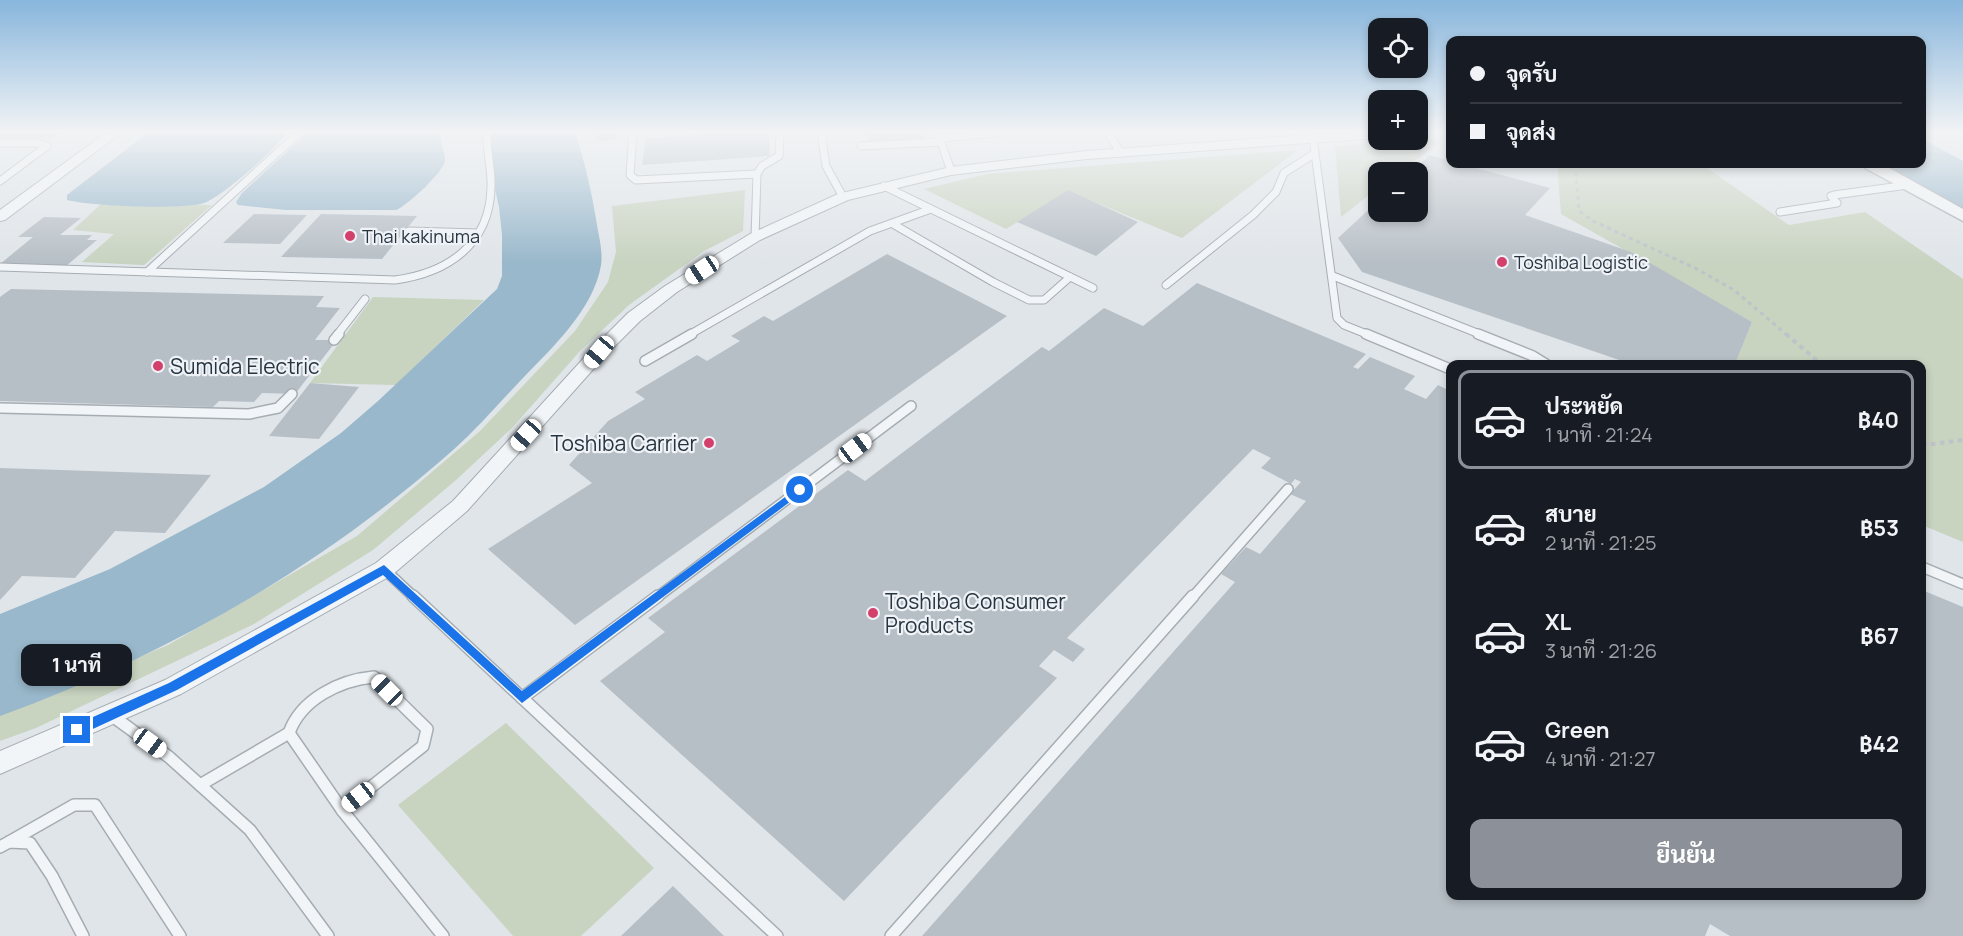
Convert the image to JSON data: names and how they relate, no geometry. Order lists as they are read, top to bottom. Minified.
{"places":["Thai kakinuma","Toshiba Logistic","Sumida Electric","Toshiba Carrier","Toshiba Consumer Products"],"page":{"map_buttons":["+","−"],"banner":["จุดรับ","จุดส่ง"],"list":[{"name":"ประหยัด","note":"1 นาที · 21:24","value":"฿40"},{"name":"สบาย","note":"2 นาที · 21:25","value":"฿53"},{"name":"XL","note":"3 นาที · 21:26","value":"฿67"},{"name":"Green","note":"4 นาที · 21:27","value":"฿42"}],"bubble":"1 นาที","buttons":"ยืนยัน"}}
